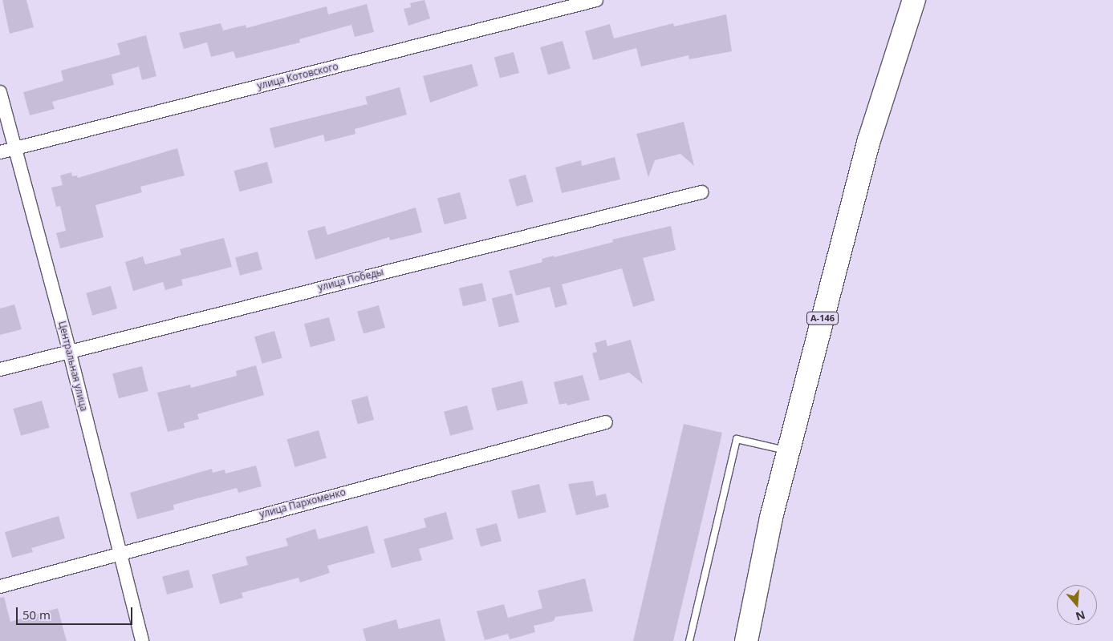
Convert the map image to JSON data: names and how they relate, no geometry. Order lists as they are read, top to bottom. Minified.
{"streets":{"highway":["А-146"],"street":["улица Котовского","улица Победы","Центральная улица","улица Пархоменко"]},"crossings":[["улица Котовского","Центральная улица"],["улица Победы","Центральная улица"],["Центральная улица","улица Пархоменко"]],"scale_bar":"50 m","north":"bottom"}
